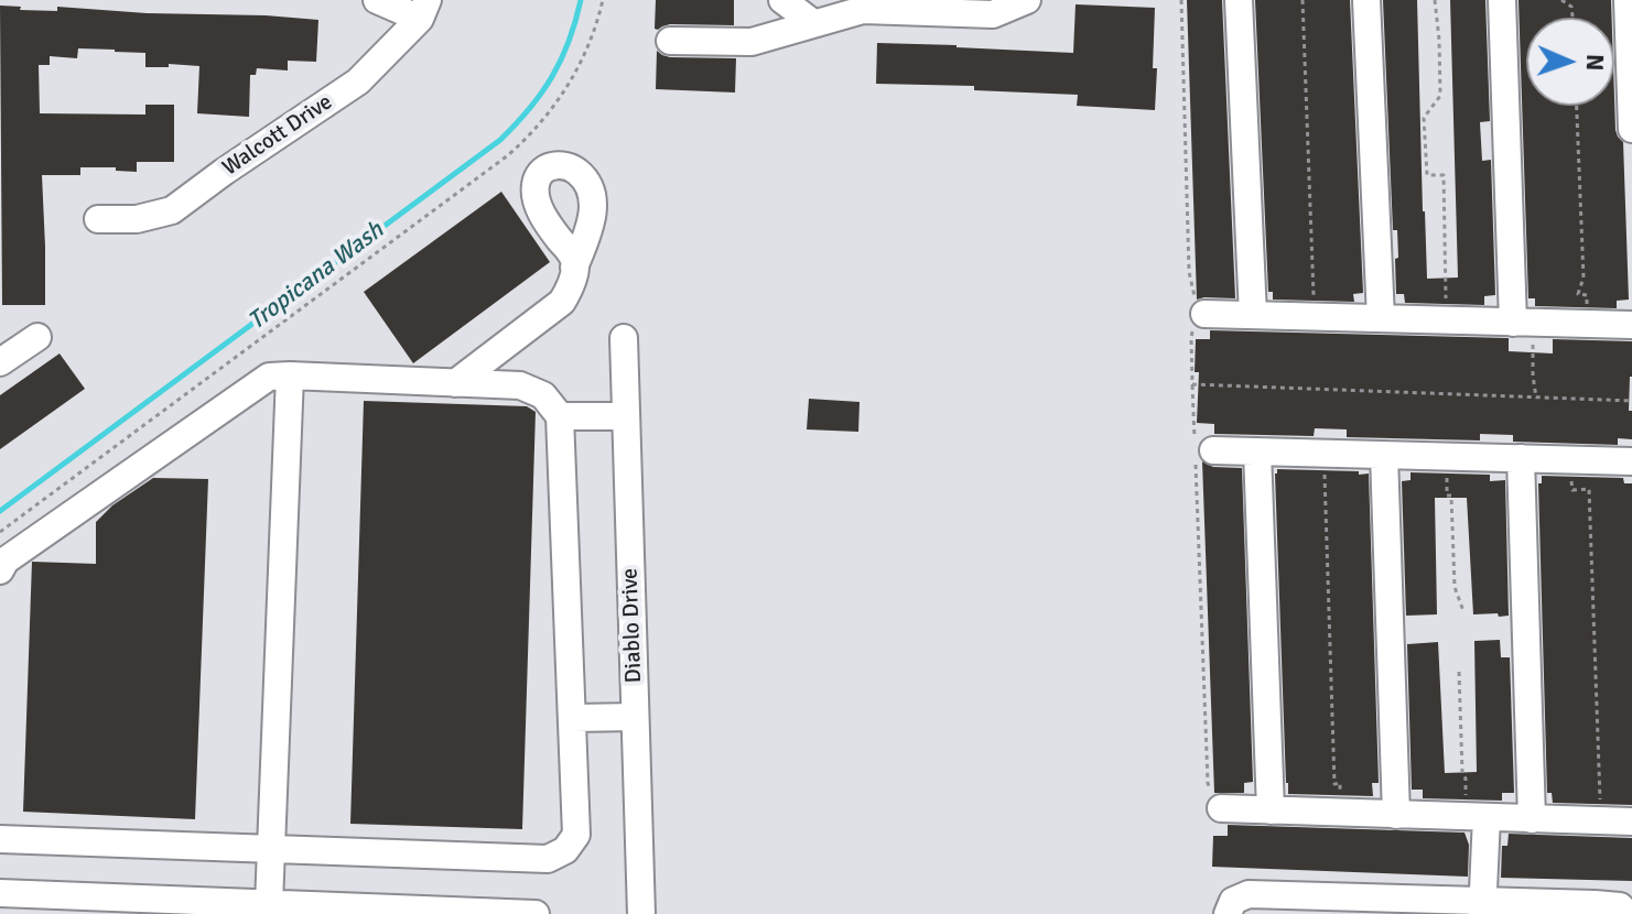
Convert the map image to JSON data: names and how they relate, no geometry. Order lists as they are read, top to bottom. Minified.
{"streets":{"street":["Walcott Drive","Diablo Drive"]},"water":["Tropicana Wash"],"north":"right"}
